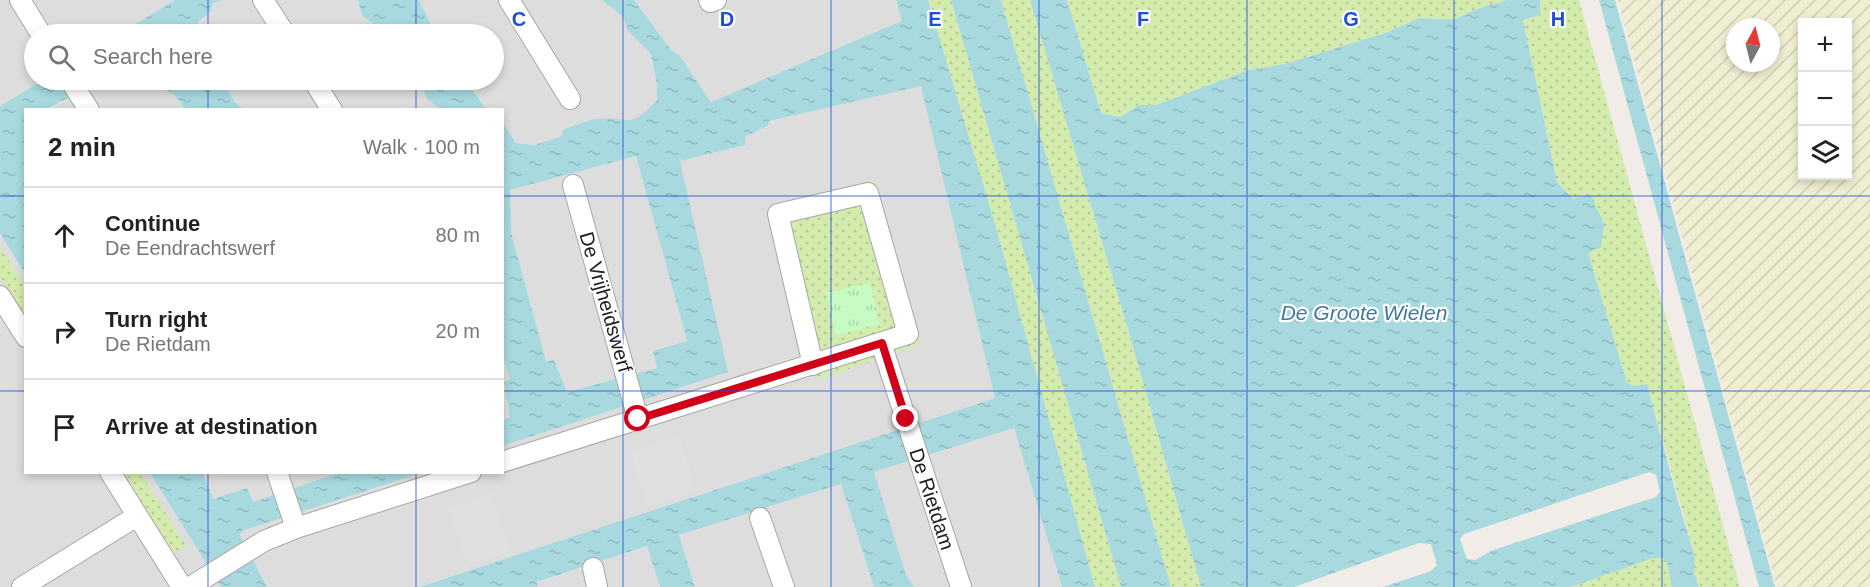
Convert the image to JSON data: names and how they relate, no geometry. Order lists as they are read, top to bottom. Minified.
{"streets":{"street":["De Vrijheidswerf","De Rietdam"]},"water":["De Groote Wielen"],"north":"top","page":{"map_buttons":["+","−"],"search":"Search here","heading":["2 min","Walk · 100 m"],"list":[["Continue","De Eendrachtswerf","80 m"],["Turn right","De Rietdam","20 m"],"Arrive at destination"]},"grid":{"columns":["C","D","E","F","G","H"]}}
